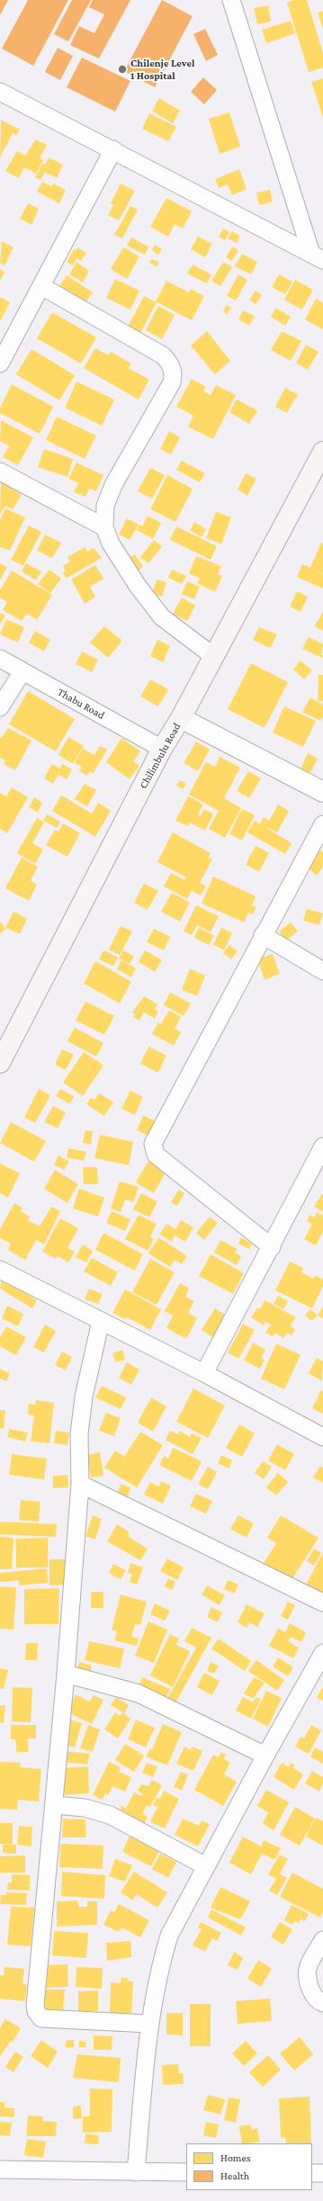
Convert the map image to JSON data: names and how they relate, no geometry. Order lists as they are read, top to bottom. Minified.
{"streets":{"main road":["Chilimbulu Road"],"street":["Thabu Road"]},"crossings":[["Thabu Road","Chilimbulu Road"]],"places":["Chilenje Level 1 Hospital"],"legend":["Homes","Health"]}
